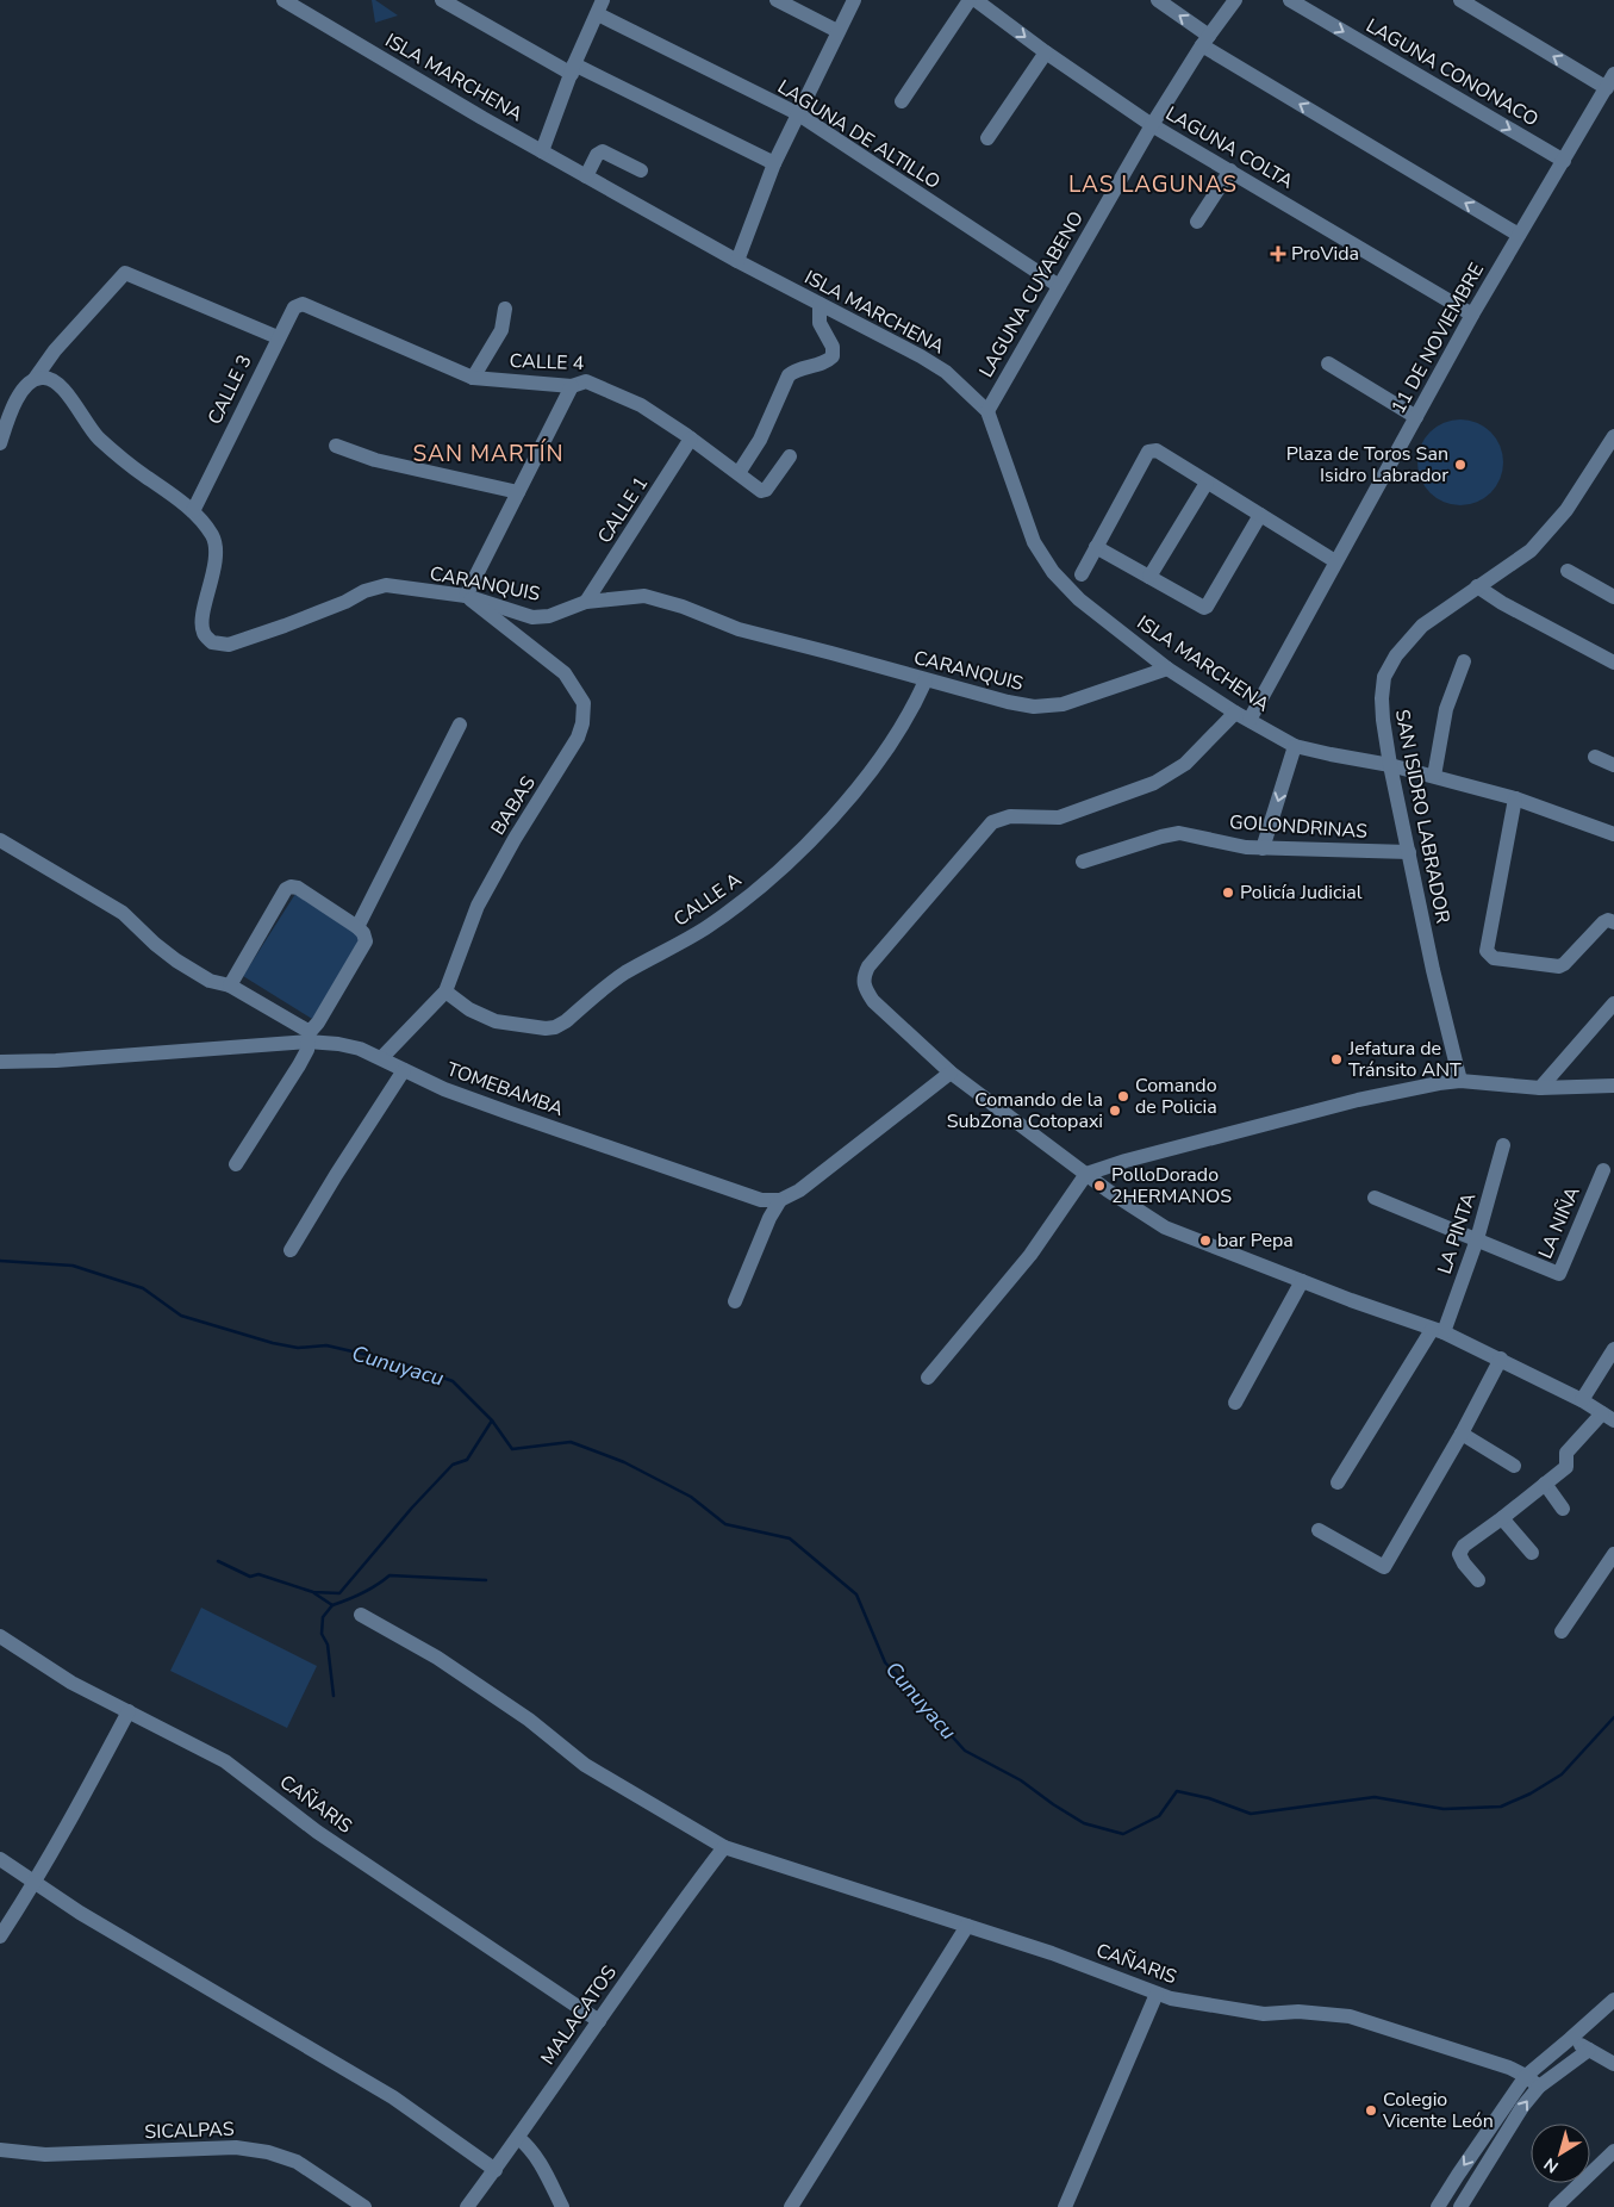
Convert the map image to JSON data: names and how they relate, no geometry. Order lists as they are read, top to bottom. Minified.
{"streets":{"street":["LAGUNA CONONACO","ISLA MARCHENA","LAGUNA DE ALTILLO","LAGUNA COLTA","LAGUNA CUYABENO","11 DE NOVIEMBRE","CALLE 4","CALLE 3","CALLE 1","CARANQUIS","BABAS","SAN ISIDRO LABRADOR","GOLONDRINAS","CALLE A","TOMEBAMBA","LA NIÑA","LA PINTA","CAÑARIS","MALACATOS","SICALPAS"]},"crossings":[["LAGUNA CONONACO","11 DE NOVIEMBRE"],["ISLA MARCHENA","LAGUNA CUYABENO"],["ISLA MARCHENA","11 DE NOVIEMBRE"],["ISLA MARCHENA","CARANQUIS"],["ISLA MARCHENA","SAN ISIDRO LABRADOR"],["LAGUNA DE ALTILLO","LAGUNA CUYABENO"],["LAGUNA COLTA","LAGUNA CUYABENO"],["LAGUNA COLTA","11 DE NOVIEMBRE"],["CALLE 4","CALLE 3"],["CALLE 4","CALLE 1"],["CALLE 3","CARANQUIS"],["CALLE 1","CARANQUIS"],["CARANQUIS","BABAS"],["CARANQUIS","CALLE A"],["BABAS","CALLE A"],["BABAS","TOMEBAMBA"],["SAN ISIDRO LABRADOR","GOLONDRINAS"],["LA NIÑA","LA PINTA"],["CAÑARIS","MALACATOS"]],"districts":["LAS LAGUNAS","SAN MARTÍN"],"water":["Cunuyacu"],"places":{"health":["ProVida"],"other":["Plaza de Toros San Isidro Labrador","Policía Judicial","Jefatura de Tránsito ANT","Comando de Policia","Comando de la SubZona Cotopaxi","PolloDorado 2HERMANOS","bar Pepa","Colegio Vicente León"]},"north":"bottom left"}
